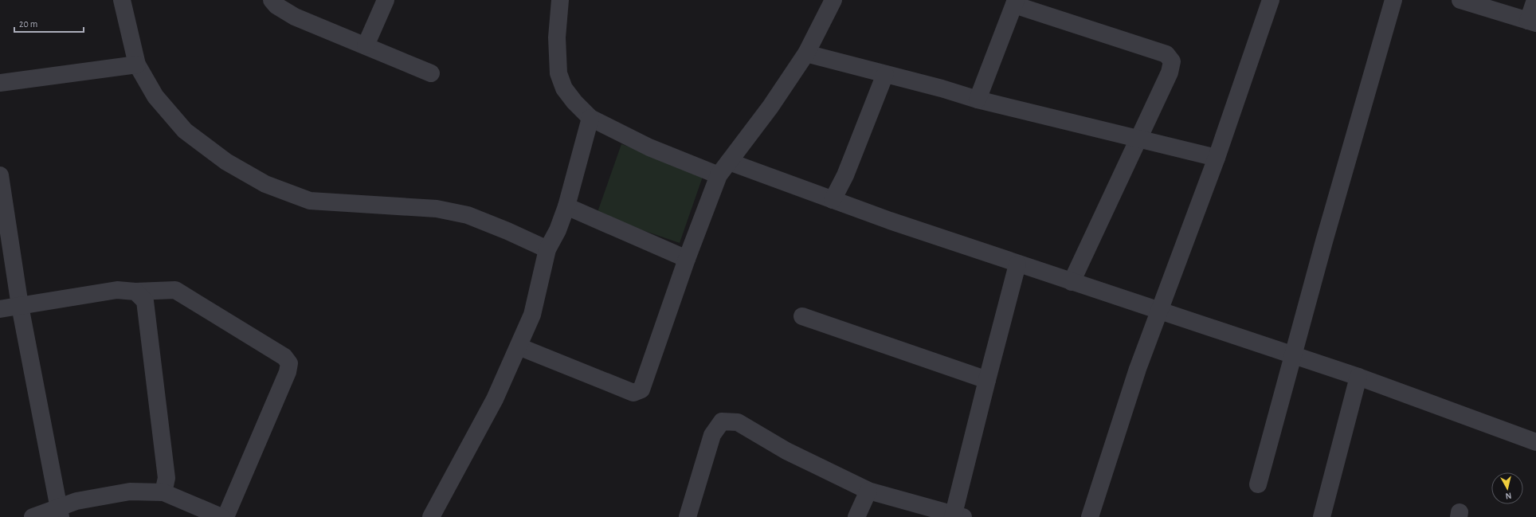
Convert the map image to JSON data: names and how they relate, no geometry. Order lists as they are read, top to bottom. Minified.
{"scale_bar":"20 m","north":"bottom"}
